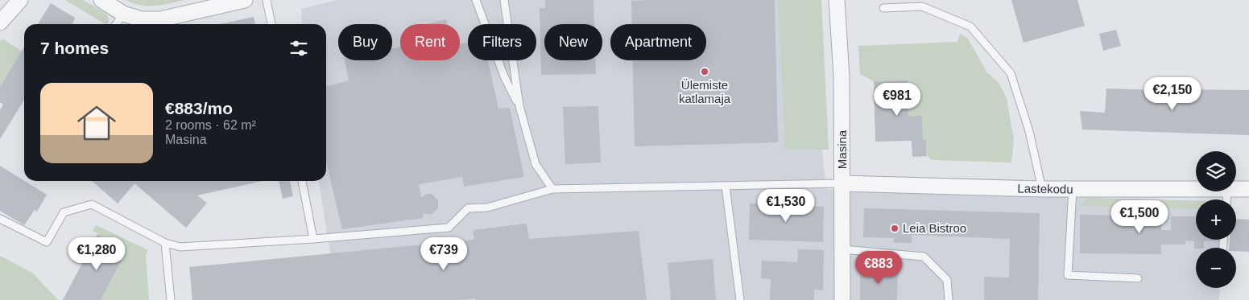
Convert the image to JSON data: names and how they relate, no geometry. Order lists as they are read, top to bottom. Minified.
{"streets":{"street":["Masina","Lastekodu"]},"crossings":[["Masina","Lastekodu"]],"places":["Ülemiste katlamaja","Leia Bistroo"],"page":{"chip":["Buy","Rent","Filters","New","Apartment"],"heading":"7 homes","list":[{"name":"€883/mo","note":"2 rooms · 62 m² · Masina"}],"price":["€2,150","€981","€1,530","€1,500","€1,280","€739","€883"],"map_buttons":["+","−"]}}
